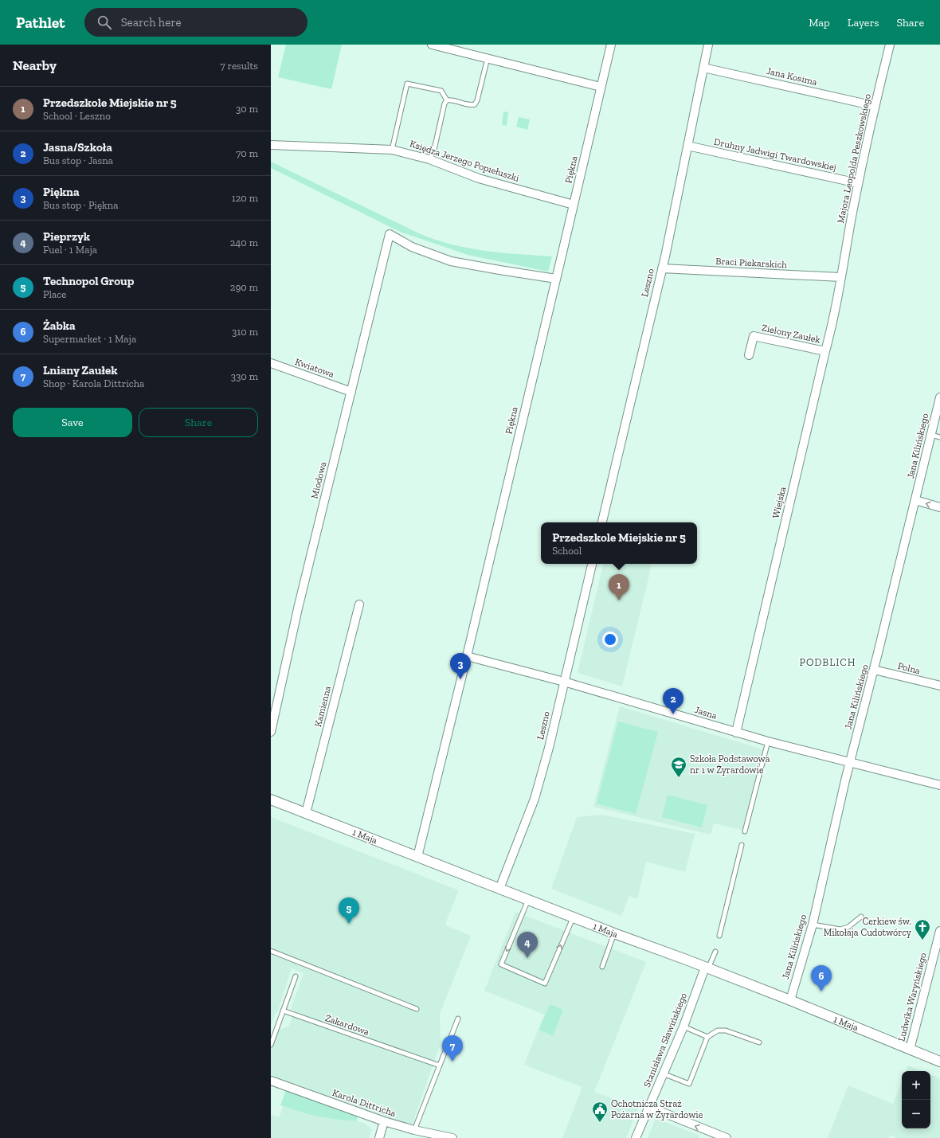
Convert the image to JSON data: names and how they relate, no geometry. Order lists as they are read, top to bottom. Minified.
{"streets":{"street":["Jana Kosima","Druhny Jadwigi Twardowskiej","Majora Leopolda Peszkowskiego","Księdza Jerzego Popiełuszki","Piękna","Braci Piekarskich","Leszno","Zielony Zaułek","Kwiatowa","Jana Kilińskiego","Miodowa","Wiejska","Polna","Kamienna","Jasna","1 Maja","Ludwika Waryńskiego","Stanisława Sławińskiego","Karola Dittricha"],"lane":["Żakardowa"]},"crossings":[["Jana Kosima","Majora Leopolda Peszkowskiego"],["Jana Kosima","Leszno"],["Druhny Jadwigi Twardowskiej","Majora Leopolda Peszkowskiego"],["Druhny Jadwigi Twardowskiej","Leszno"],["Majora Leopolda Peszkowskiego","Braci Piekarskich"],["Majora Leopolda Peszkowskiego","Wiejska"],["Księdza Jerzego Popiełuszki","Piękna"],["Piękna","Miodowa"],["Piękna","Jasna"],["Piękna","1 Maja"],["Braci Piekarskich","Leszno"],["Braci Piekarskich","Wiejska"],["Leszno","Jasna"],["Leszno","1 Maja"],["Zielony Zaułek","Wiejska"],["Kwiatowa","Miodowa"],["Jana Kilińskiego","Polna"],["Jana Kilińskiego","Jasna"],["Jana Kilińskiego","1 Maja"],["Wiejska","Jasna"],["Kamienna","1 Maja"],["1 Maja","Ludwika Waryńskiego"],["1 Maja","Stanisława Sławińskiego"]],"districts":["PODBLICH"],"places":{"school or university":["Szkoła Podstawowa nr 1 w Żyrardowie"],"church":["Cerkiew św. Mikołaja Cudotwórcy"],"public building":["Ochotnicza Straż Pożarna w Żyrardowie"]},"page":{"header":"Pathlet","search":"Search here","nav":["Map","Layers","Share"],"heading":["Nearby","7 results"],"list":[{"mark":"1","name":"Przedszkole Miejskie nr 5","note":"School · Leszno","value":"30 m"},{"mark":"2","name":"Jasna/Szkoła","note":"Bus stop · Jasna","value":"70 m"},{"mark":"3","name":"Piękna","note":"Bus stop · Piękna","value":"120 m"},{"mark":"4","name":"Pieprzyk","note":"Fuel · 1 Maja","value":"240 m"},{"mark":"5","name":"Technopol Group","note":"Place","value":"290 m"},{"mark":"6","name":"Żabka","note":"Supermarket · 1 Maja","value":"310 m"},{"mark":"7","name":"Lniany Zaułek","note":"Shop · Karola Dittricha","value":"330 m"}],"buttons":["Save","Share"],"popup":["Przedszkole Miejskie nr 5","School"],"pins":["1","3","2","5","4","6","7"],"map_buttons":["+","−"]}}
